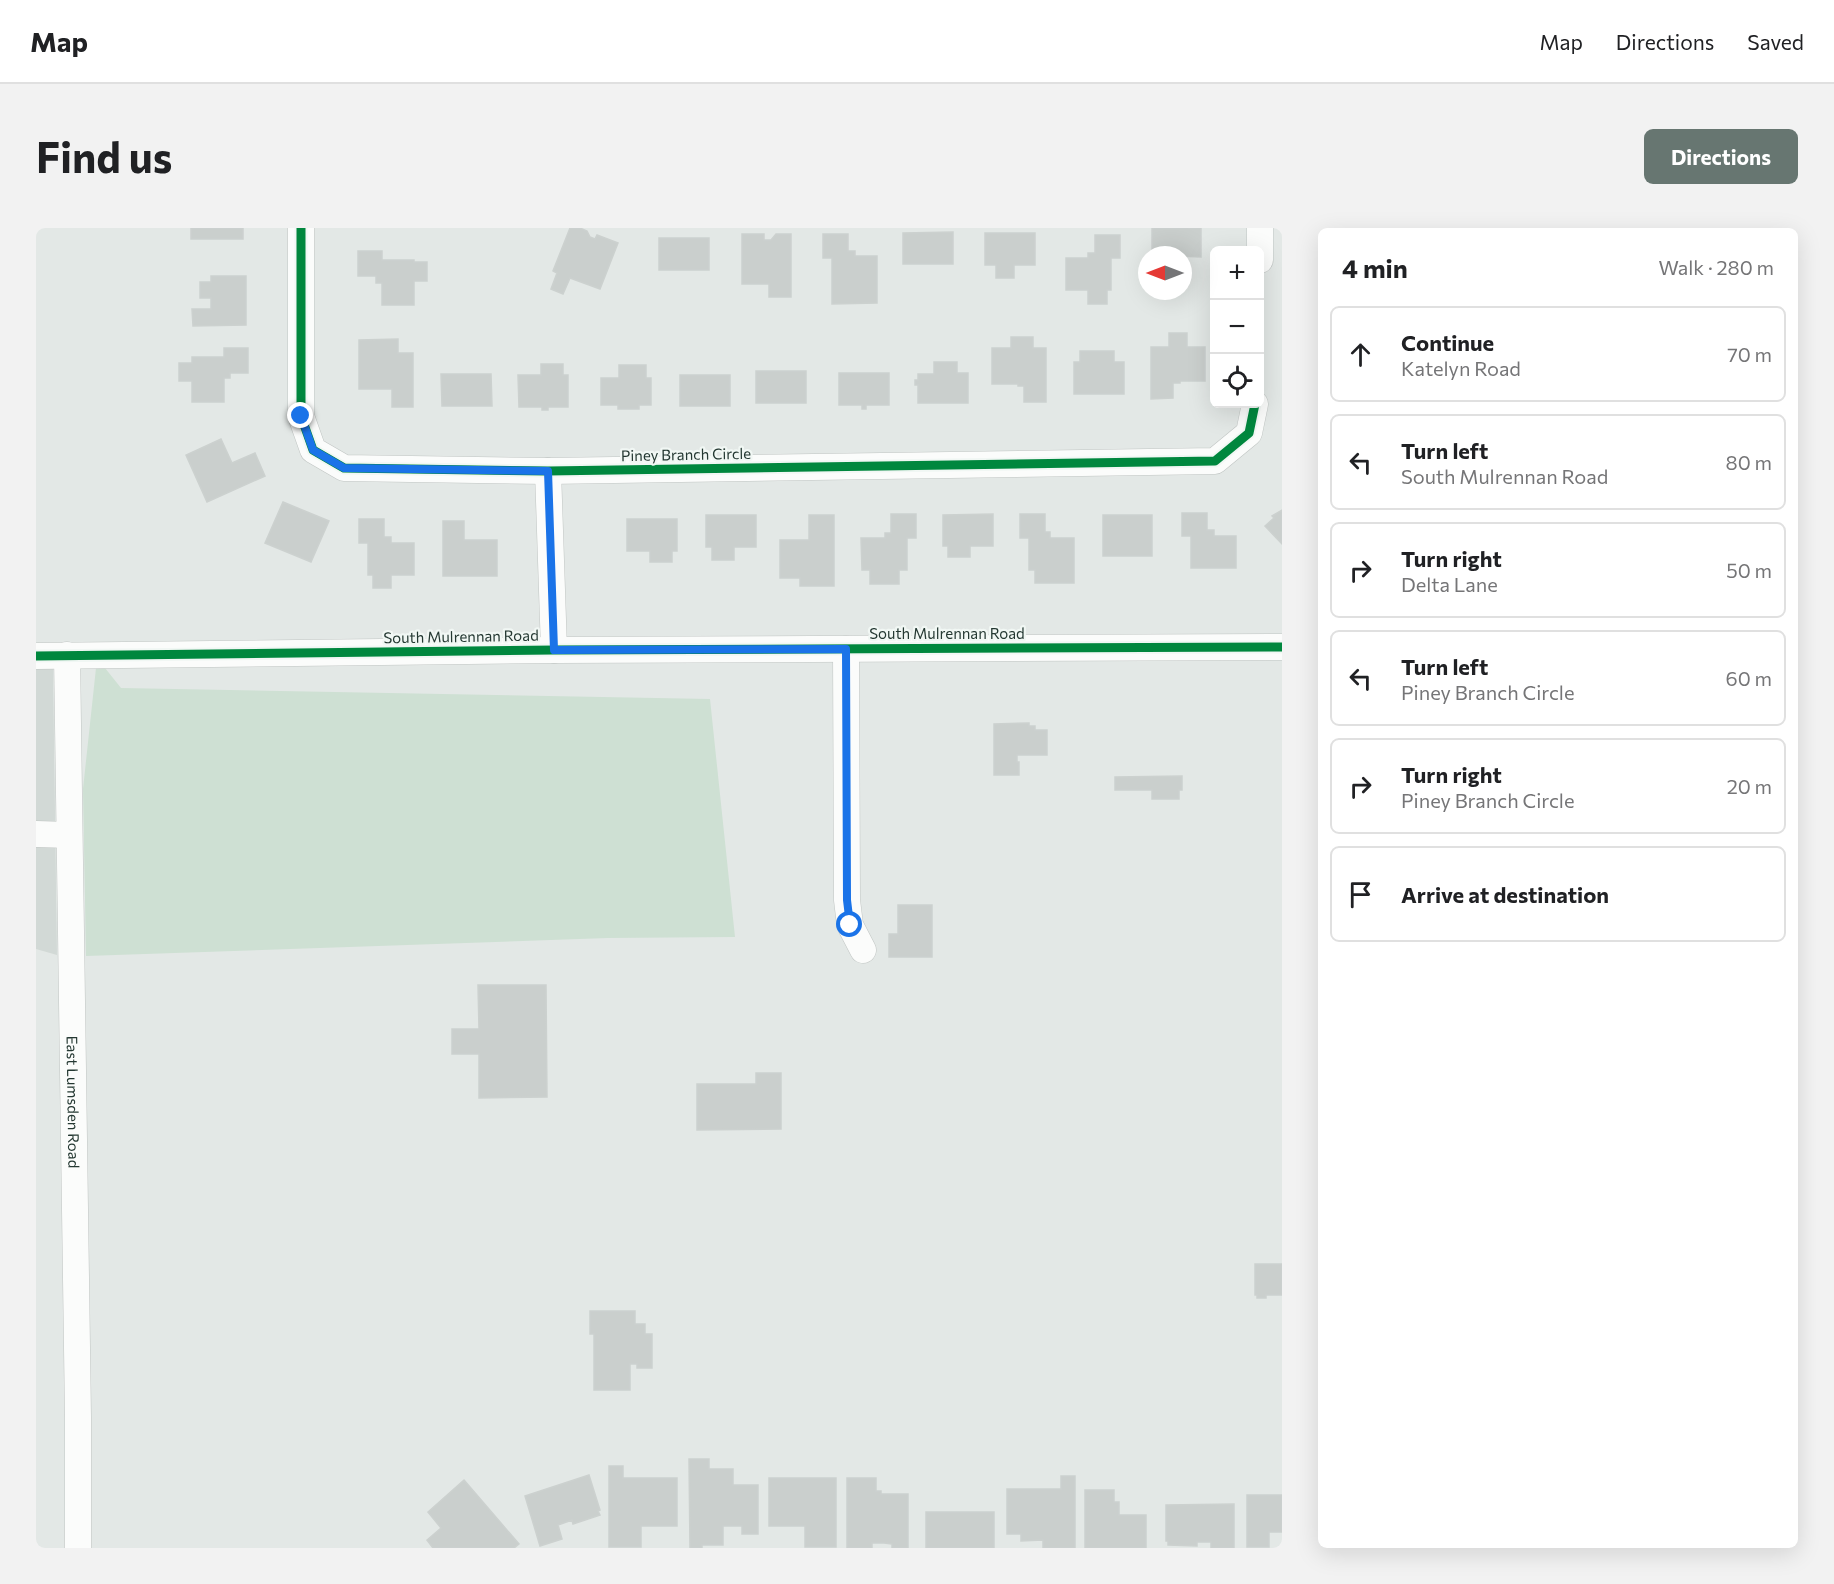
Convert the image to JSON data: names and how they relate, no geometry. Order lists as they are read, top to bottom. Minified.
{"streets":{"street":["Piney Branch Circle","South Mulrennan Road","East Lumsden Road"]},"crossings":[["South Mulrennan Road","East Lumsden Road"]],"north":"left","page":{"header":"Map","nav":["Map","Directions","Saved"],"buttons":"Directions","title":"Find us","heading":["4 min","Walk · 280 m"],"map_buttons":["+","−"],"list":[["Continue","Katelyn Road","70 m"],["Turn left","South Mulrennan Road","80 m"],["Turn right","Delta Lane","50 m"],["Turn left","Piney Branch Circle","60 m"],["Turn right","Piney Branch Circle","20 m"],"Arrive at destination"]}}
